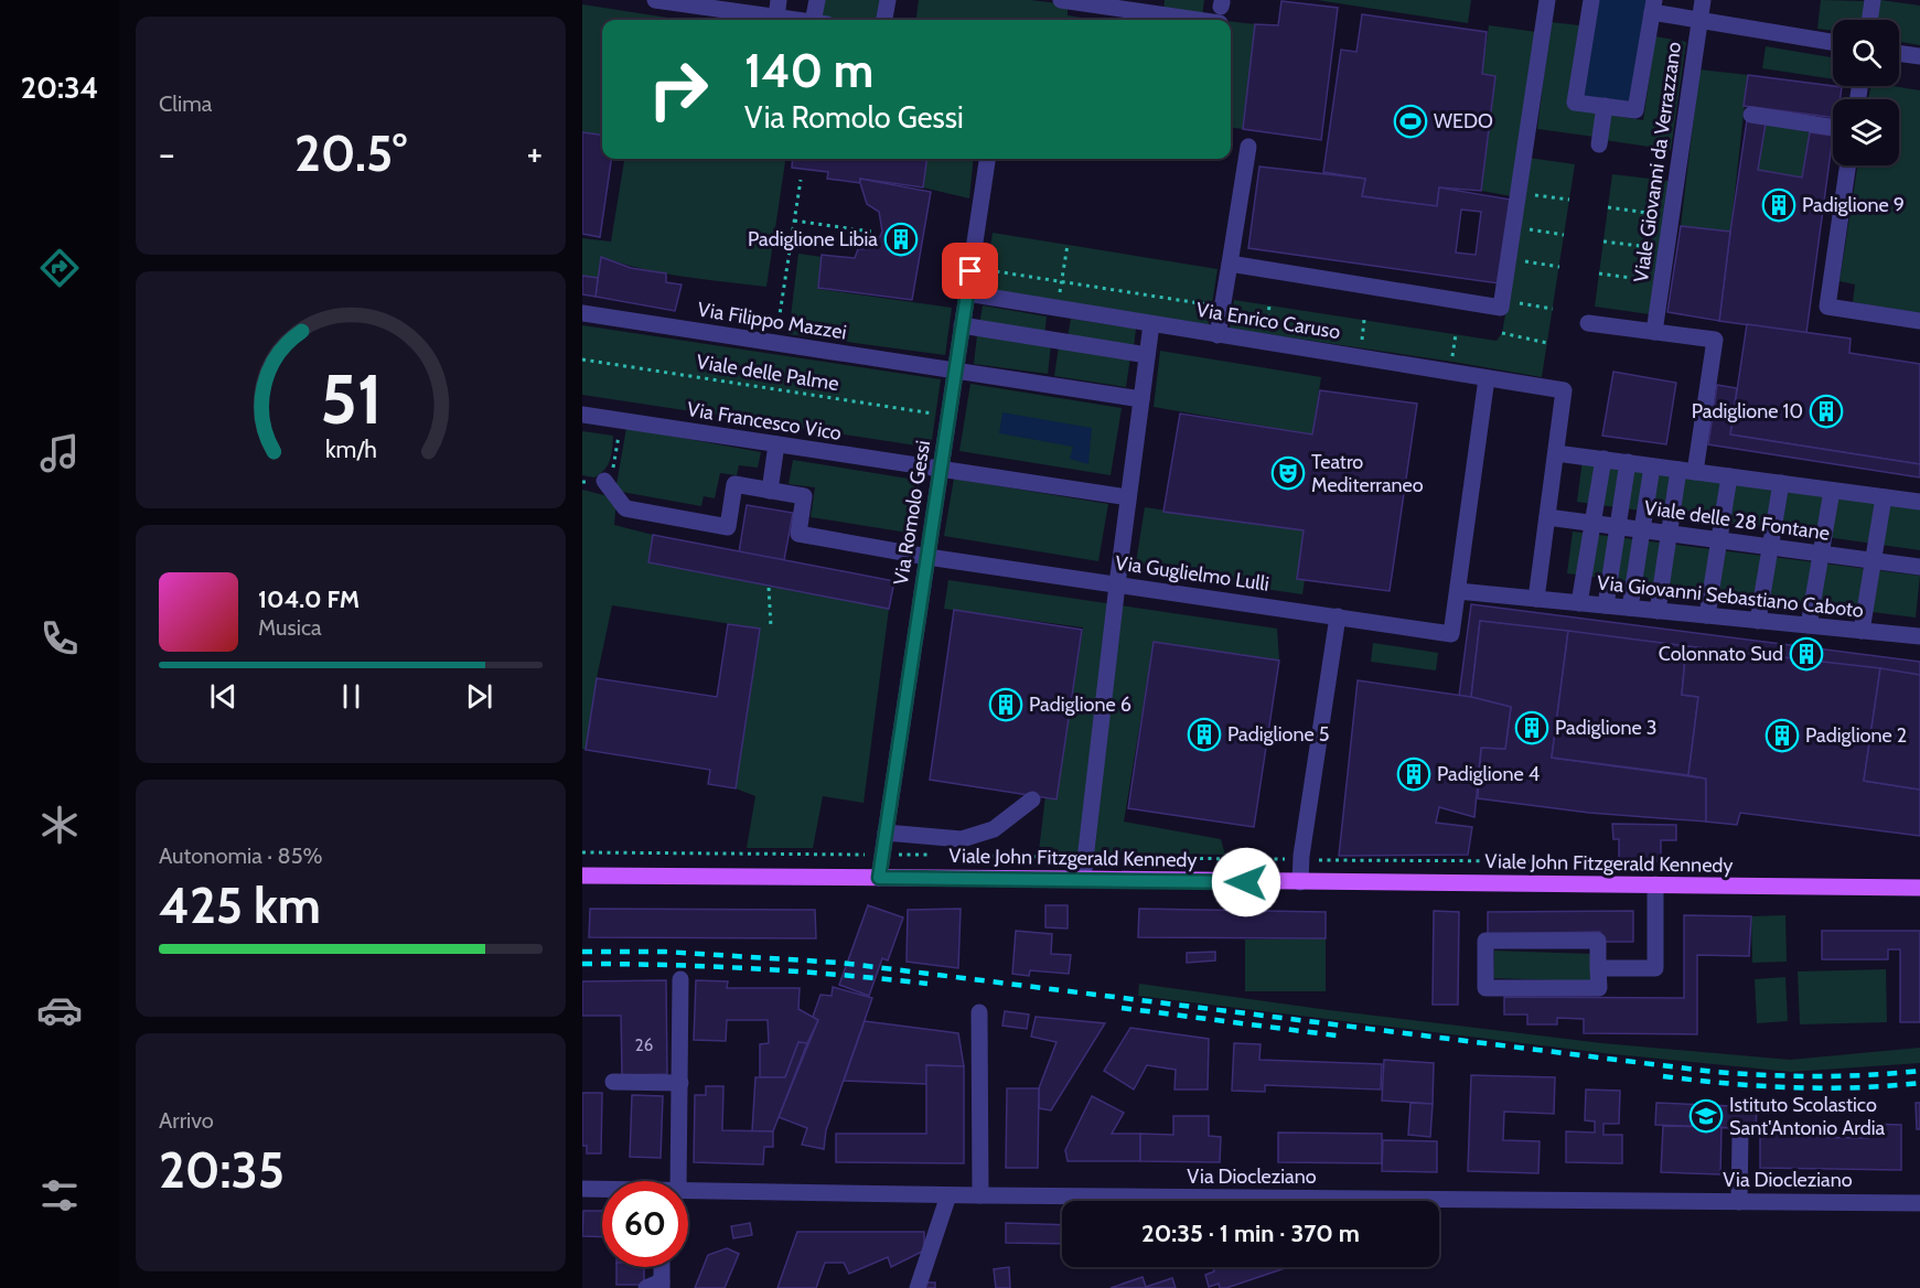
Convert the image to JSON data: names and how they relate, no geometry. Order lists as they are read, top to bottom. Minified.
{"streets":{"main road":["Viale John Fitzgerald Kennedy"],"street":["Viale Giovanni da Verrazzano","Via Filippo Mazzei","Via Enrico Caruso","Via Francesco Vico","Via Romolo Gessi","Viale delle 28 Fontane","Via Guglielmo Lulli","Via Giovanni Sebastiano Caboto","Via Diocleziano"],"path":["Viale delle Palme"]},"crossings":[["Via Filippo Mazzei","Via Romolo Gessi"],["Via Enrico Caruso","Via Romolo Gessi"],["Viale delle Palme","Via Romolo Gessi"],["Via Francesco Vico","Via Romolo Gessi"],["Via Romolo Gessi","Via Guglielmo Lulli"],["Via Romolo Gessi","Viale John Fitzgerald Kennedy"],["Via Guglielmo Lulli","Via Giovanni Sebastiano Caboto"]],"places":{"sports":["WEDO"],"building":["Padiglione 9","Padiglione Libia","Padiglione 10","Colonnato Sud","Padiglione 6","Padiglione 3","Padiglione 5","Padiglione 2","Padiglione 4"],"theatre":["Teatro Mediterraneo"],"school or university":["Istituto Scolastico Sant'Antonio Ardia"]},"house_numbers":["26"],"page":{"tabs":"20:34","tile":["Clima",["Autonomia · 85%","425 km"],["Arrivo","20:35"]],"turn":["140 m","Via Romolo Gessi"],"heat":["−","20.5°","+"],"song":["104.0 FM","Musica"],"limit":"60","trip":"20:35 · 1 min · 370 m","gauge":["51","km/h"]}}
